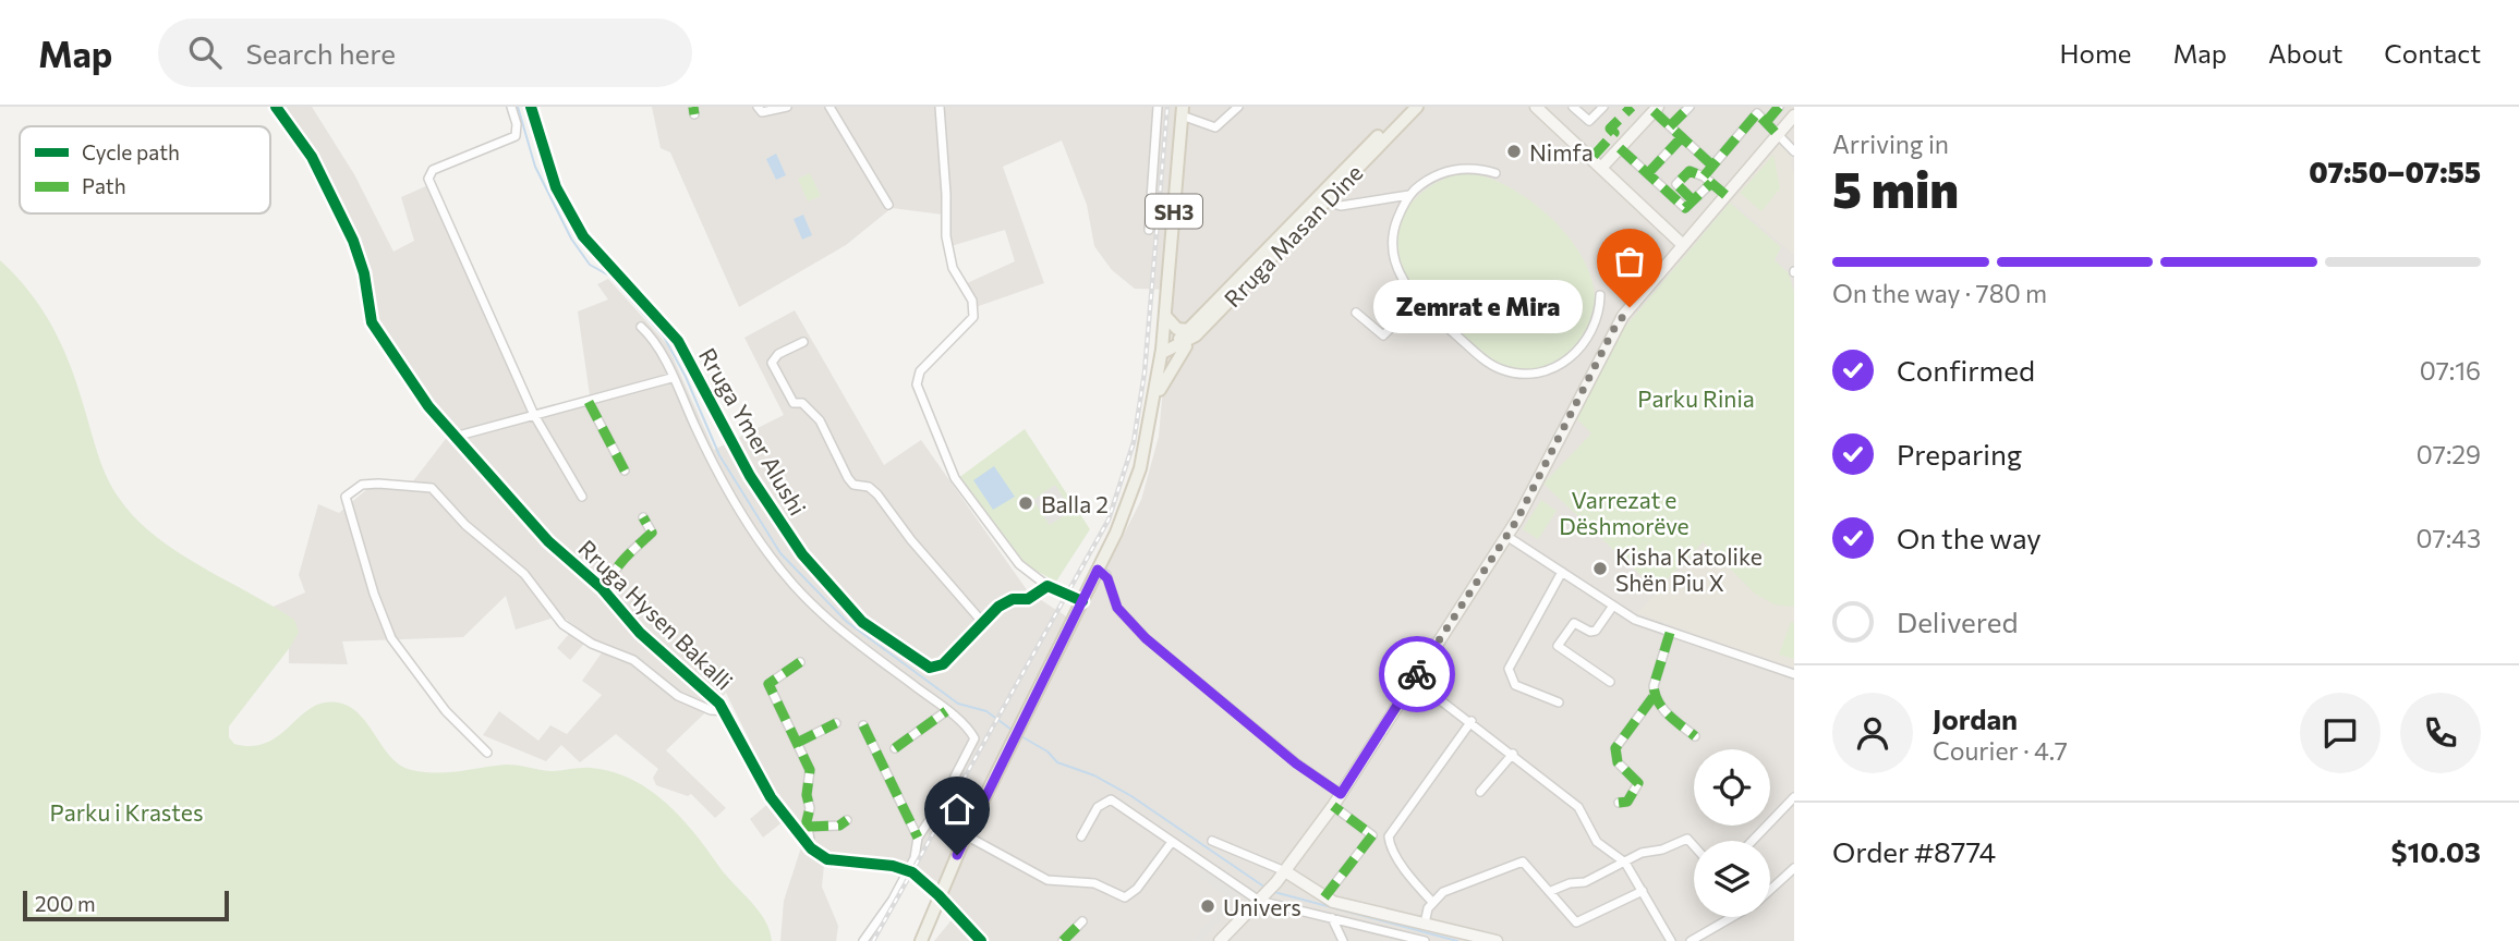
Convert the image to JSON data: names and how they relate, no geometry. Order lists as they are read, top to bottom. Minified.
{"streets":{"main road":["SH3","Rruga Masan Dine"],"street":["Rruga Ymer Alushi","Rruga Hysen Bakalli"]},"crossings":[["SH3","Rruga Masan Dine"]],"parks":["Parku Rinia","Varrezat e Dëshmorëve","Parku i Krastes"],"places":["Nimfa","Zemrat e Mira","Balla 2","Kisha Katolike Shën Piu X","Univers"],"legend":["Cycle path","Path"],"scale_bar":"200 m","page":{"header":"Map","search":"Search here","nav":["Home","Map","About","Contact"],"heading":["5 min","Arriving in","07:50–07:55"],"panel":["Jordan","Courier · 4.7","Order #8774","$10.03"],"bar":"On the way · 780 m","bubble":"Zemrat e Mira","list":[["Confirmed","07:16"],["Preparing","07:29"],["On the way","07:43"],"Delivered"],"scale":"200 m"}}
